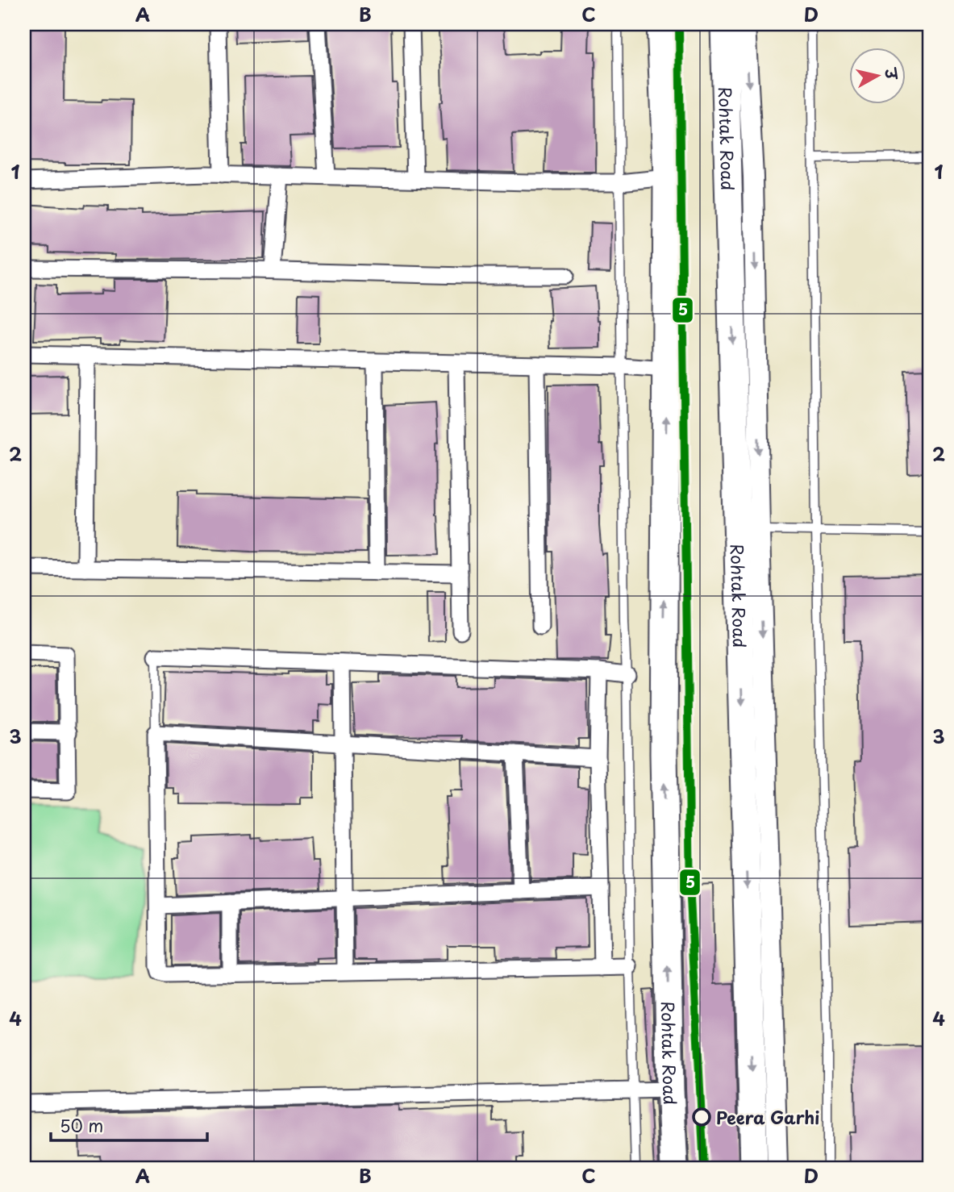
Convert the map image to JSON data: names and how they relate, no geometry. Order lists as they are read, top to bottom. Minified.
{"streets":{"highway":["Rohtak Road"]},"places":["Peera Garhi"],"lines":["transit line 5"],"scale_bar":"50 m","north":"right","grid":{"columns":["A","B","C","D"],"rows":["1","2","3","4"]}}
